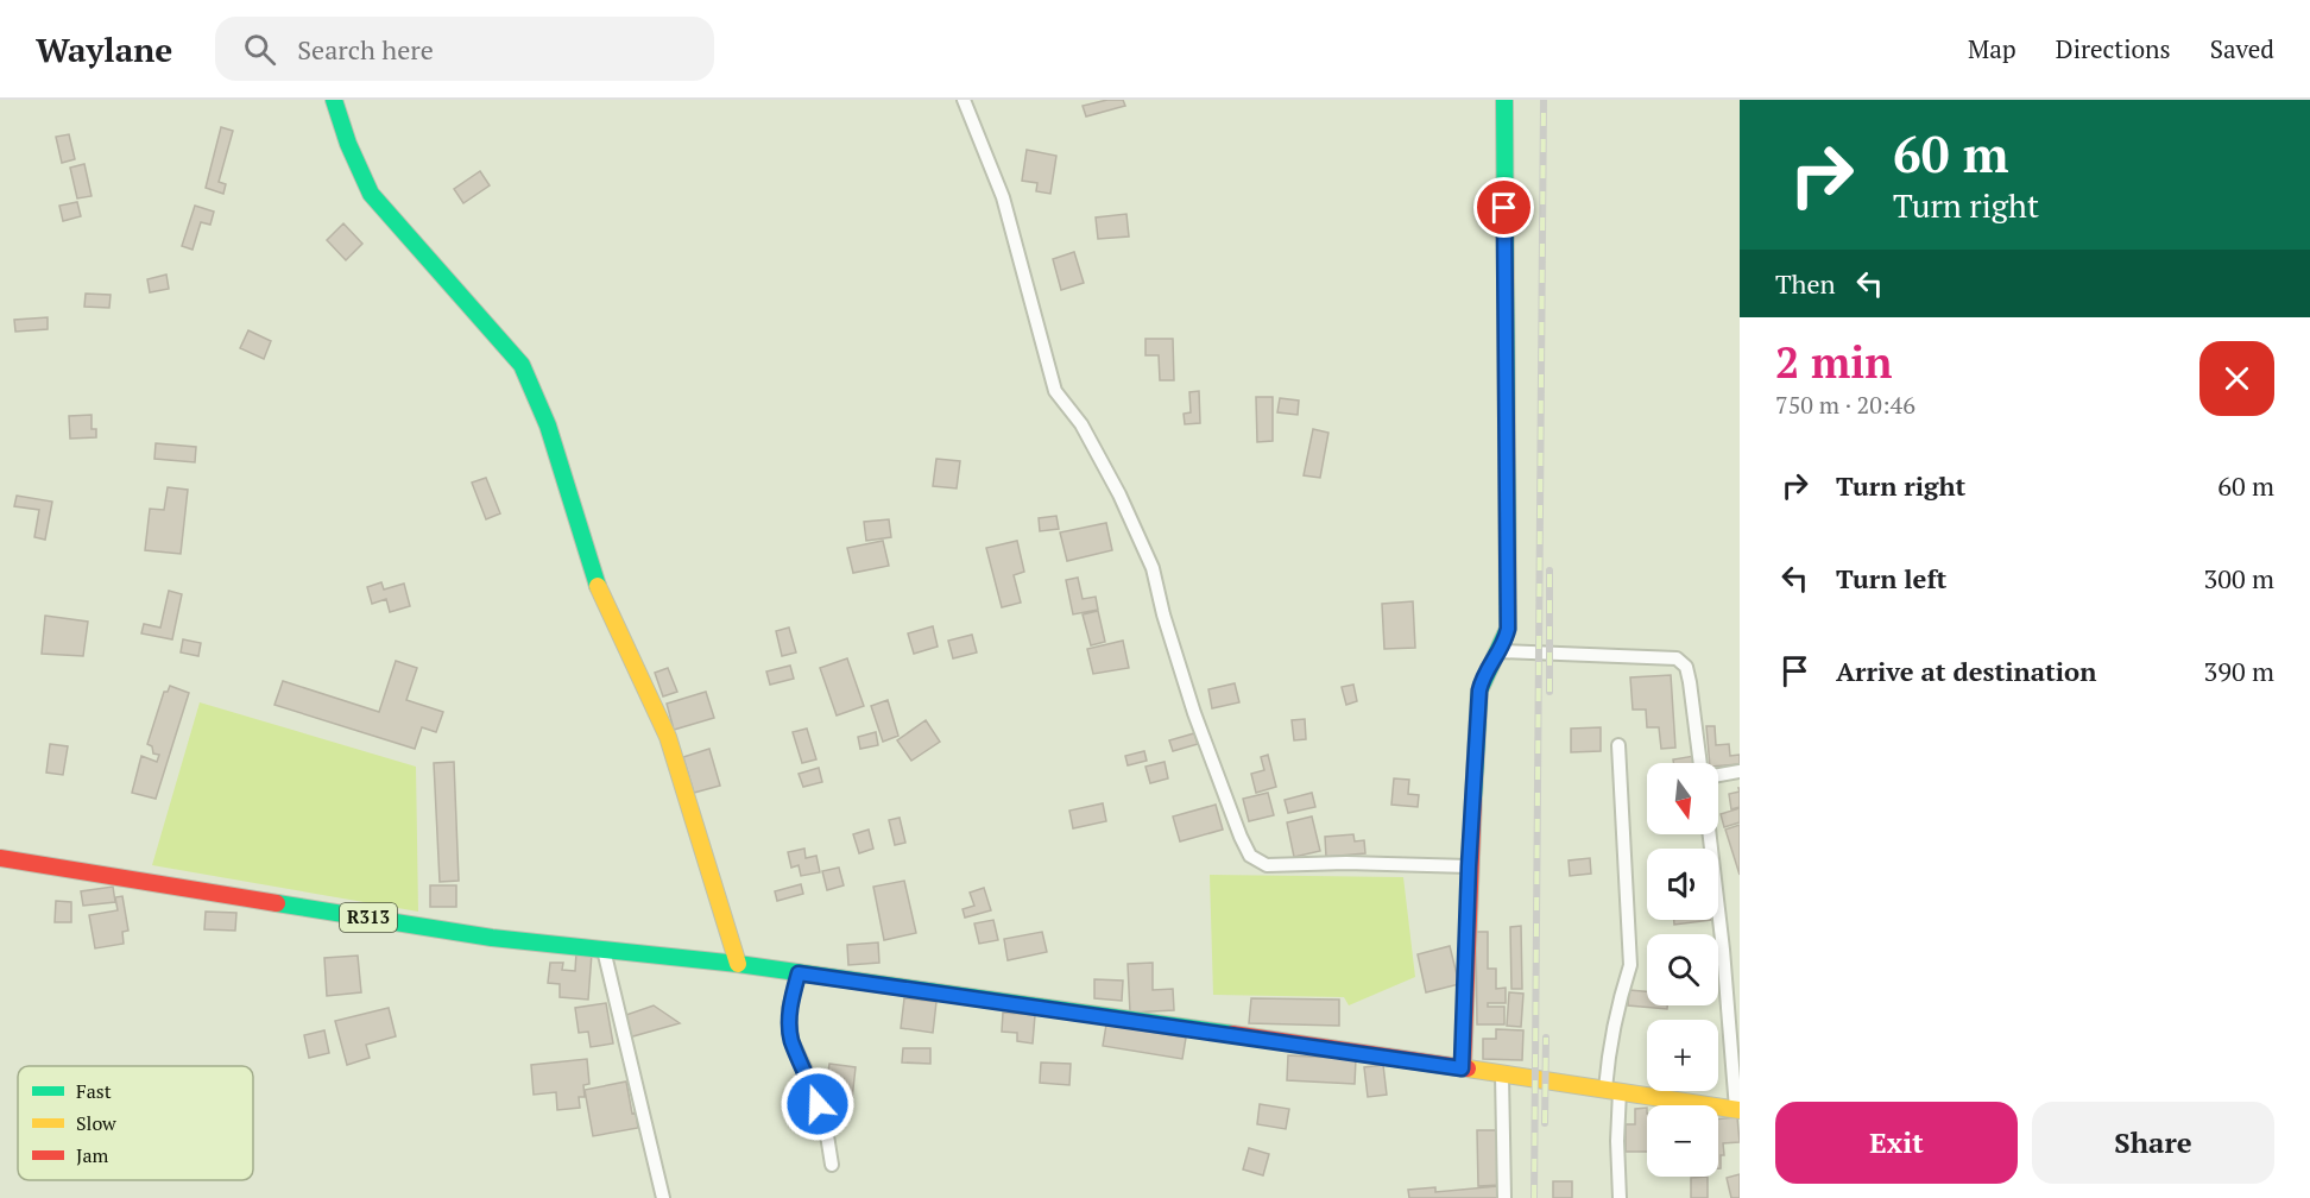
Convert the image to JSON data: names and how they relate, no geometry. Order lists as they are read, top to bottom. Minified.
{"streets":{"street":["R313"]},"legend":["Fast","Slow","Jam"],"north":"bottom","page":{"header":"Waylane","search":"Search here","nav":["Map","Directions","Saved"],"turn":["60 m","Turn right"],"then":"Then","heading":["2 min","750 m · 20:46"],"list":[{"name":"Turn right","value":"60 m"},{"name":"Turn left","value":"300 m"},{"name":"Arrive at destination","value":"390 m"}],"map_buttons":["+","−"],"buttons":["Exit","Share"]}}
